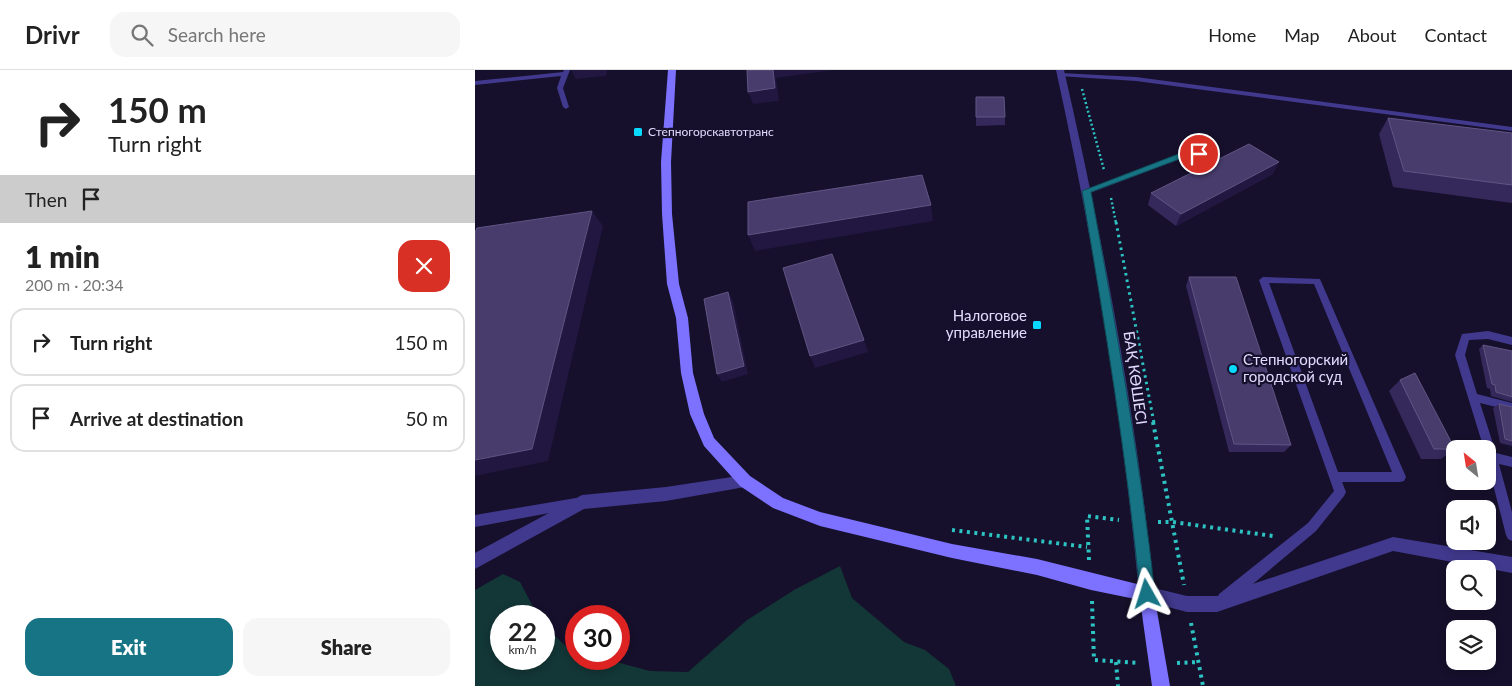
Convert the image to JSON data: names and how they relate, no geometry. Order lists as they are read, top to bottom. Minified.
{"streets":{"street":["БАҚ КӨШЕСІ"]},"places":{"transit":["Степногорскавтотранс","Налоговое управление"],"other":["Степногорский городской суд"]},"north":"top left","page":{"header":"Drivr","search":"Search here","nav":["Home","Map","About","Contact"],"turn":["150 m","Turn right"],"then":"Then","heading":["1 min","200 m · 20:34"],"list":[{"name":"Turn right","value":"150 m"},{"name":"Arrive at destination","value":"50 m"}],"speed":"22 km/h","limit":"30","buttons":["Exit","Share"]}}
